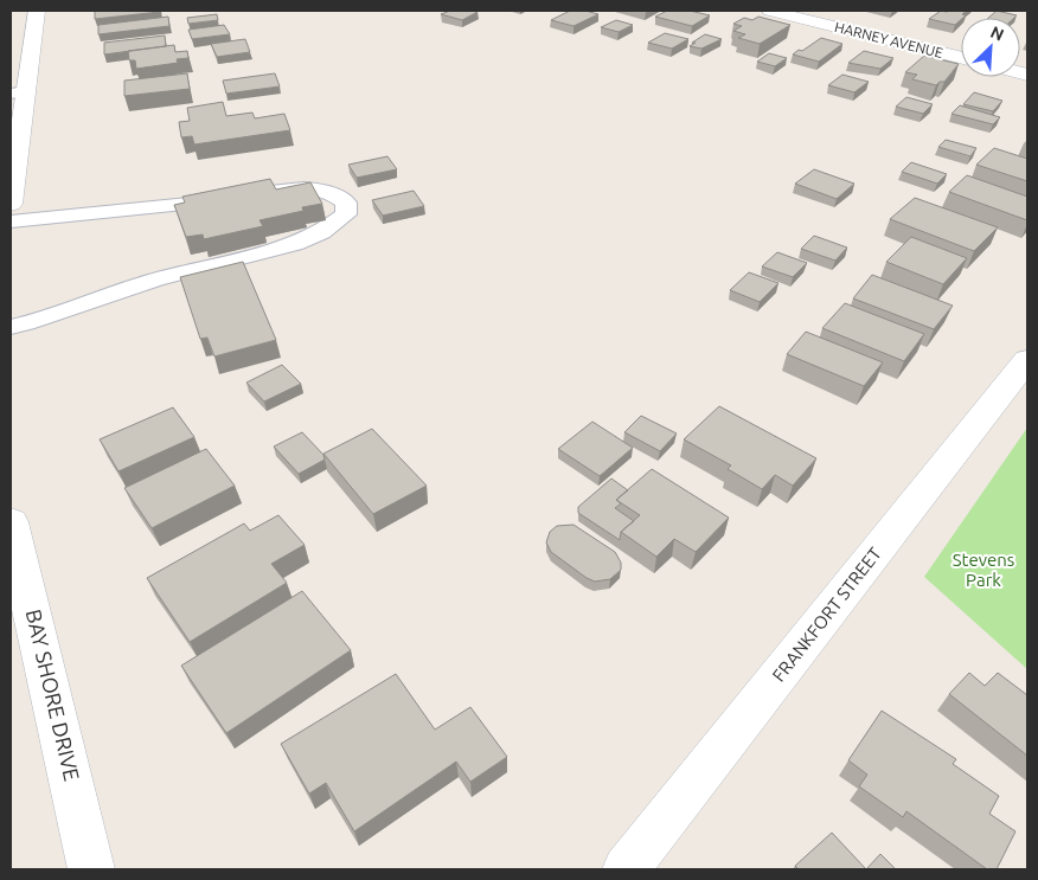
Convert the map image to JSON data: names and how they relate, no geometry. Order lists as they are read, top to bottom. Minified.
{"streets":{"street":["HARNEY AVENUE","FRANKFORT STREET","BAY SHORE DRIVE"]},"parks":["Stevens Park"],"north":"top right"}
